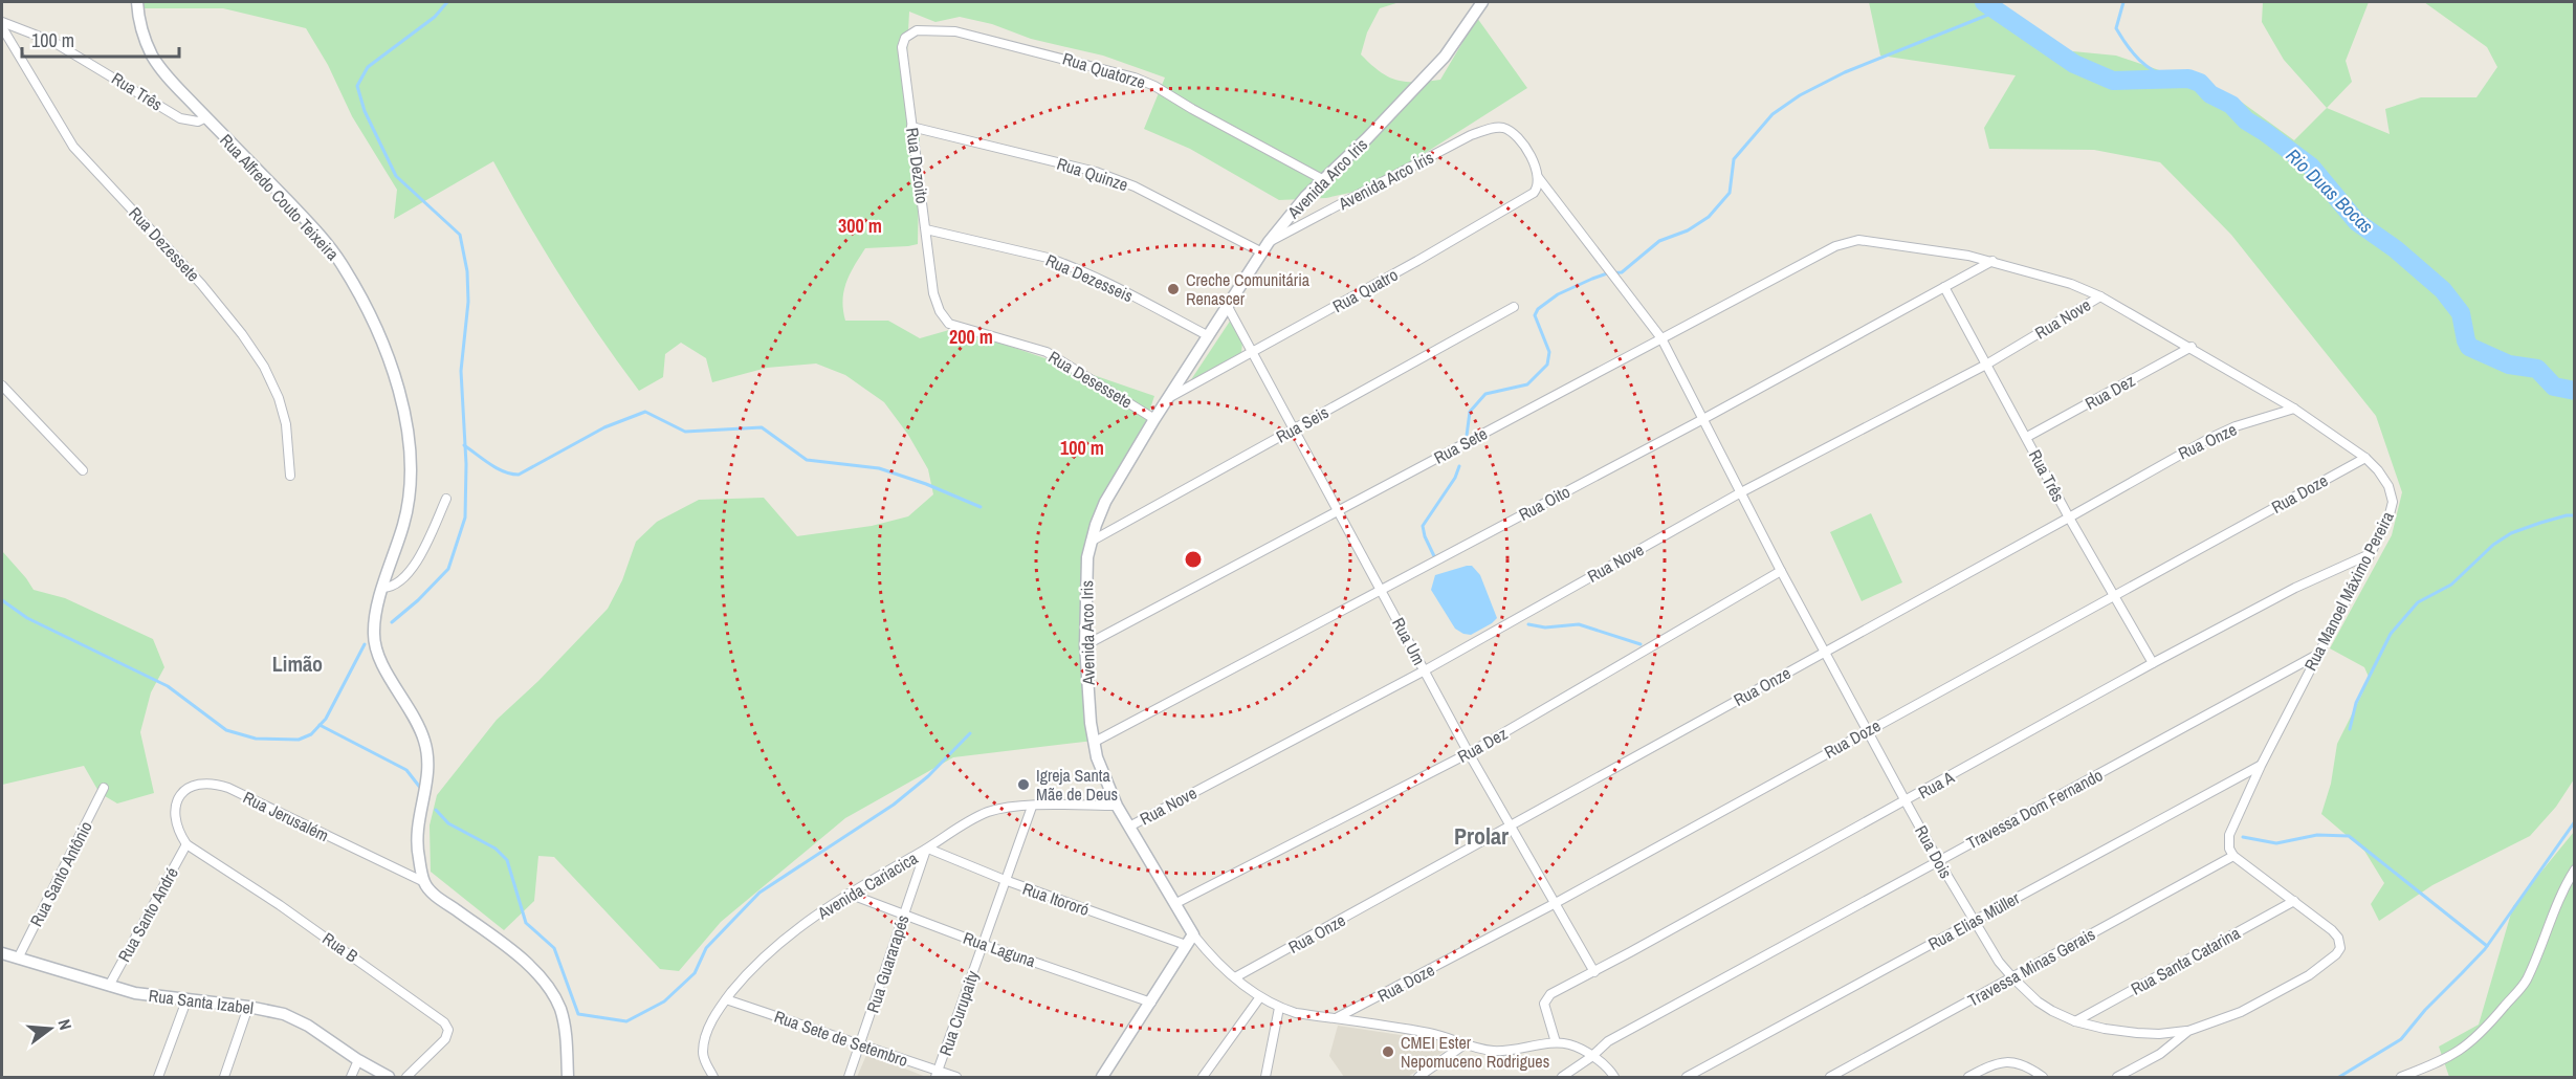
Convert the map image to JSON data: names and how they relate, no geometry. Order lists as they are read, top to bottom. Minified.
{"streets":{"street":["Rua Quatorze","Rua Três","Rua Dezoito","Rua Quinze","Avenida Arco Iris","Avenida Arco Íris","Rua Alfredo Couto Teixeira","Rua Dezessete","Rua Dezesseis","Rua Quatro","Rua Nove","Rua Desessete","Rua Dez","Rua Seis","Rua Onze","Rua Sete","Rua Doze","Rua Oito","Rua Manoel Máximo Pereira","Rua Um","Rua A","Travessa Dom Fernando","Rua Jerusalém","Rua Dois","Rua Santo Antônio","Avenida Cariacica","Rua Itororó","Rua Santo André","Rua Elias Müller","Rua B","Rua Laguna","Rua Santa Catarina","Rua Guararapés","Travessa Minas Gerais","Rua Santa Izabel","Rua Curupaity","Rua Sete de Setembro"]},"crossings":[["Rua Quatorze","Rua Dezoito"],["Rua Quatorze","Avenida Arco Iris"],["Rua Três","Rua Alfredo Couto Teixeira"],["Rua Três","Rua Nove"],["Rua Três","Rua Dez"],["Rua Três","Rua Onze"],["Rua Três","Rua Doze"],["Rua Três","Rua Oito"],["Rua Três","Rua A"],["Rua Dezoito","Rua Quinze"],["Rua Dezoito","Rua Dezesseis"],["Rua Dezoito","Rua Desessete"],["Rua Quinze","Avenida Arco Iris"],["Rua Quinze","Avenida Arco Íris"],["Avenida Arco Iris","Avenida Arco Íris"],["Avenida Arco Iris","Rua Dezesseis"],["Avenida Arco Iris","Rua Quatro"],["Avenida Arco Iris","Rua Nove"],["Avenida Arco Iris","Rua Desessete"],["Avenida Arco Iris","Rua Dez"],["Avenida Arco Iris","Rua Seis"],["Avenida Arco Iris","Rua Onze"],["Avenida Arco Iris","Rua Sete"],["Avenida Arco Iris","Rua Doze"],["Avenida Arco Iris","Rua Oito"],["Avenida Arco Iris","Rua Um"],["Avenida Arco Iris","Rua A"],["Avenida Arco Iris","Avenida Cariacica"],["Avenida Arco Íris","Rua Quatro"],["Avenida Arco Íris","Rua Dois"],["Rua Alfredo Couto Teixeira","Rua Jerusalém"],["Rua Quatro","Rua Um"],["Rua Quatro","Rua Dois"],["Rua Nove","Rua Manoel Máximo Pereira"],["Rua Nove","Rua Um"],["Rua Nove","Rua Dois"],["Rua Dez","Rua Manoel Máximo Pereira"],["Rua Dez","Rua Um"],["Rua Dez","Rua Dois"],["Rua Seis","Rua Um"],["Rua Onze","Rua Manoel Máximo Pereira"],["Rua Onze","Rua Um"],["Rua Onze","Rua Dois"],["Rua Sete","Rua Manoel Máximo Pereira"],["Rua Sete","Rua Um"],["Rua Sete","Rua Dois"],["Rua Doze","Rua Manoel Máximo Pereira"],["Rua Doze","Rua Um"],["Rua Doze","Rua Dois"],["Rua Oito","Rua Manoel Máximo Pereira"],["Rua Oito","Rua Um"],["Rua Oito","Rua Dois"],["Rua Manoel Máximo Pereira","Rua A"],["Rua Manoel Máximo Pereira","Travessa Dom Fernando"],["Rua Manoel Máximo Pereira","Rua Elias Müller"],["Rua Manoel Máximo Pereira","Travessa Minas Gerais"],["Rua Um","Rua A"],["Rua A","Rua Dois"],["Travessa Dom Fernando","Rua Dois"],["Rua Jerusalém","Rua B"],["Rua Dois","Rua Elias Müller"],["Rua Dois","Rua Santa Catarina"],["Rua Dois","Travessa Minas Gerais"],["Rua Santo Antônio","Rua Santa Izabel"],["Avenida Cariacica","Rua Itororó"],["Avenida Cariacica","Rua Laguna"],["Avenida Cariacica","Rua Guararapés"],["Avenida Cariacica","Rua Curupaity"],["Avenida Cariacica","Rua Sete de Setembro"],["Rua Itororó","Rua Guararapés"],["Rua Itororó","Rua Curupaity"],["Rua Santo André","Rua B"],["Rua Santo André","Rua Santa Izabel"],["Rua Laguna","Rua Guararapés"],["Rua Laguna","Rua Curupaity"],["Rua Guararapés","Rua Sete de Setembro"],["Rua Curupaity","Rua Sete de Setembro"]],"districts":["Limão","Prolar"],"water":["Rio Duas Bocas"],"places":["Creche Comunitária Renascer","Igreja Santa Mãe de Deus","CMEI Ester Nepomuceno Rodrigues"],"scale_bar":"100 m","north":"right","rings":["300 m","200 m","100 m"]}
